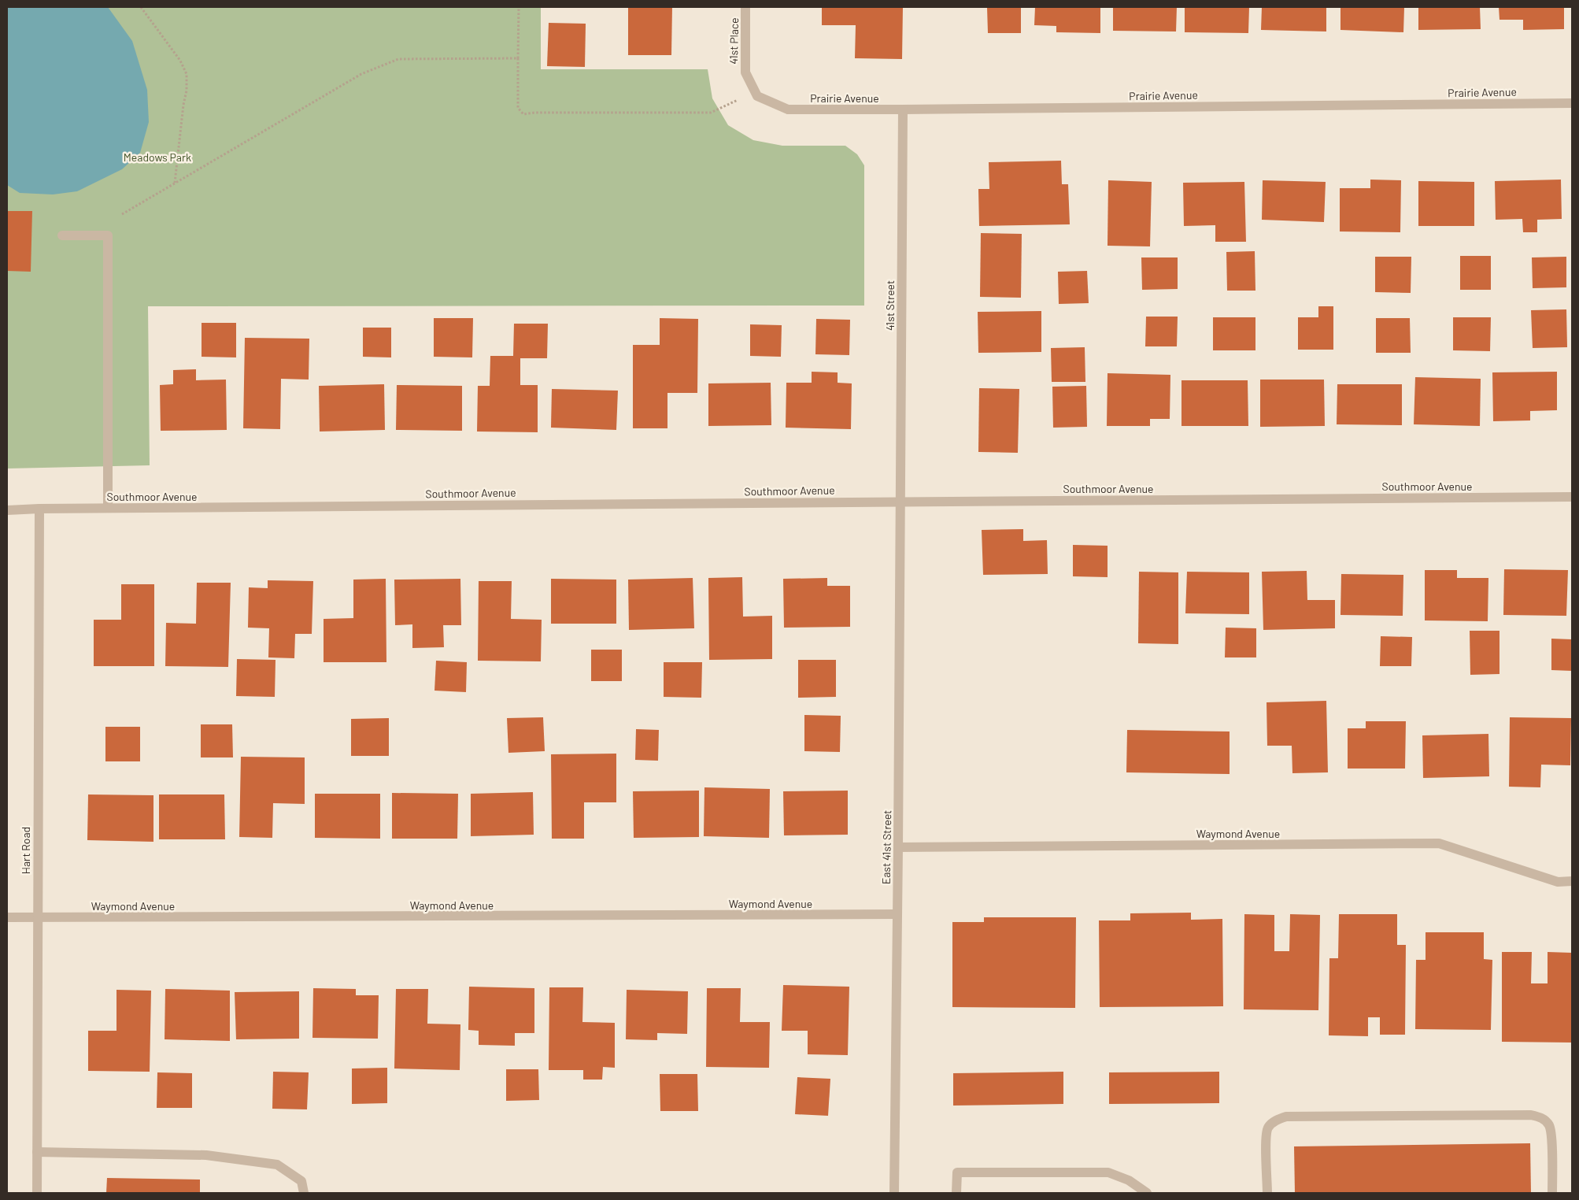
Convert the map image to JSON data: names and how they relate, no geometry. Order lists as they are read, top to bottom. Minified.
{"streets":{"street":["41st Place","Prairie Avenue","41st Street","Southmoor Avenue","Waymond Avenue","East 41st Street","Hart Road"]},"crossings":[["41st Place","Prairie Avenue"],["Prairie Avenue","41st Street"],["41st Street","Southmoor Avenue"],["41st Street","East 41st Street"],["Southmoor Avenue","East 41st Street"],["Southmoor Avenue","Hart Road"],["Waymond Avenue","East 41st Street"],["Waymond Avenue","Hart Road"]],"parks":["Meadows Park"]}
